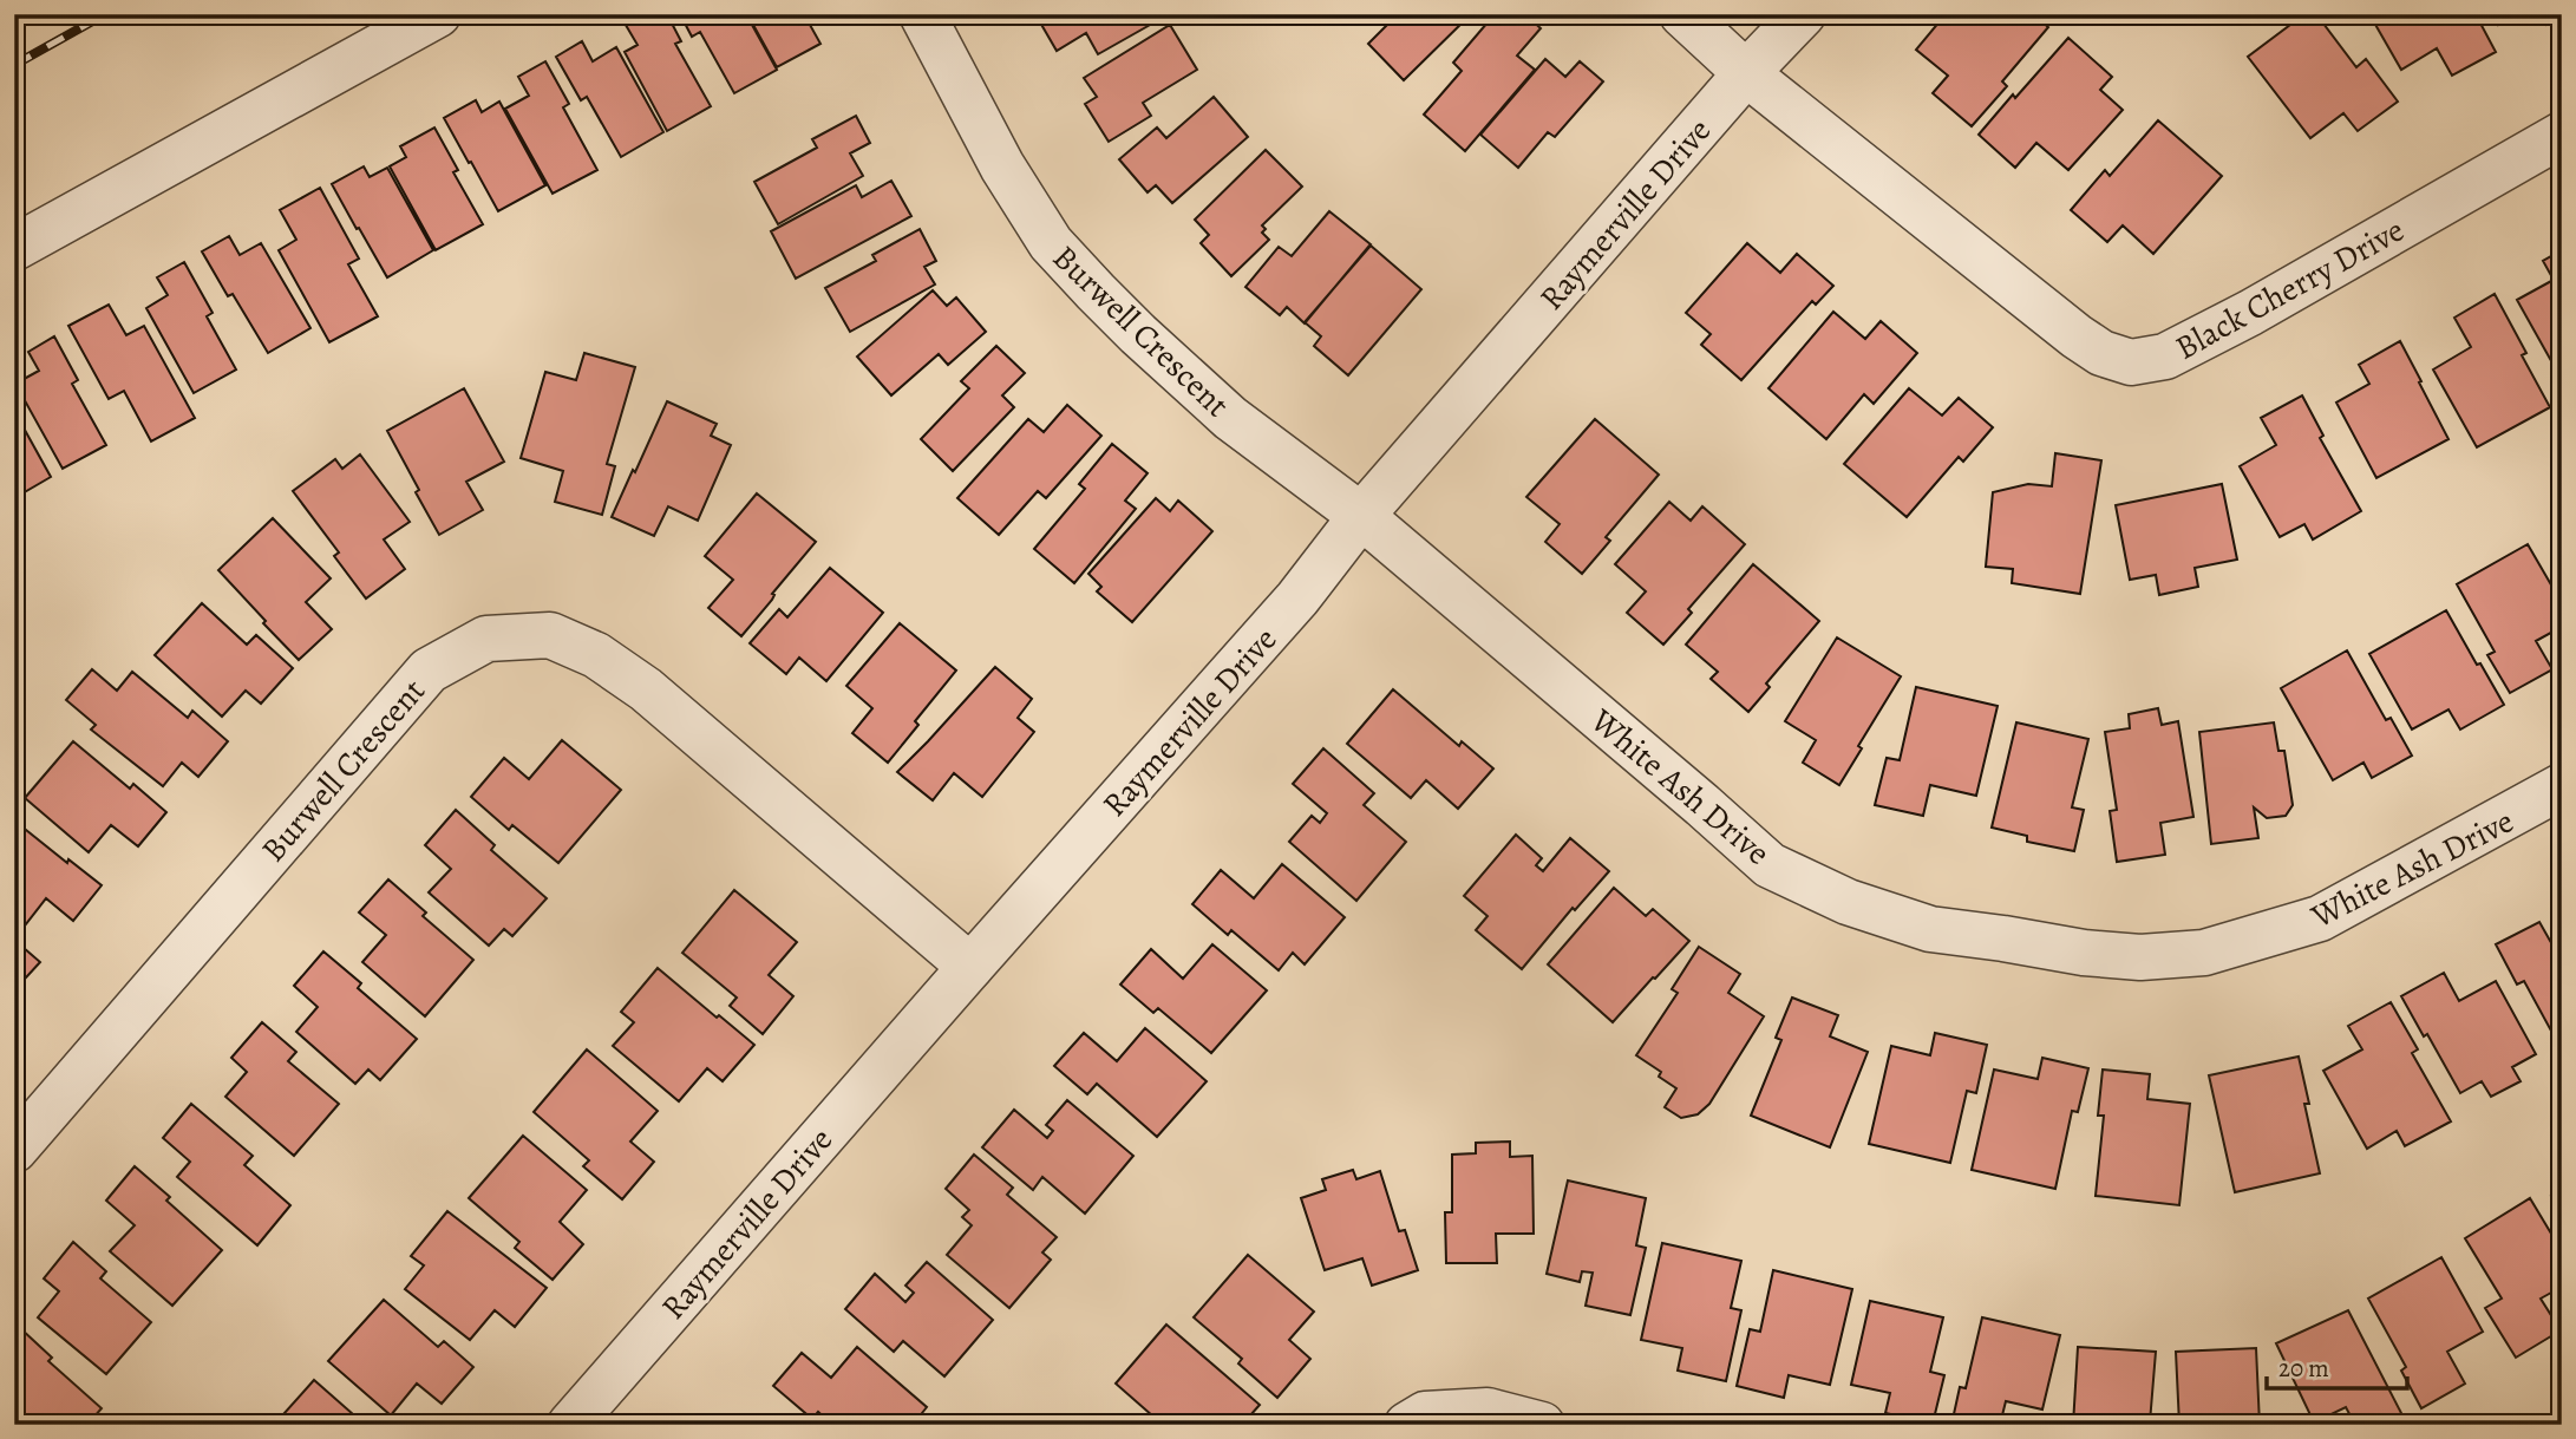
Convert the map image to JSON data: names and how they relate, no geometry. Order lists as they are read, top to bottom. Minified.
{"streets":{"street":["Raymerville Drive","Black Cherry Drive","Burwell Crescent","White Ash Drive"]},"crossings":[["Raymerville Drive","Black Cherry Drive"],["Raymerville Drive","Burwell Crescent"],["Raymerville Drive","White Ash Drive"],["Burwell Crescent","White Ash Drive"]],"scale_bar":"20 m"}
